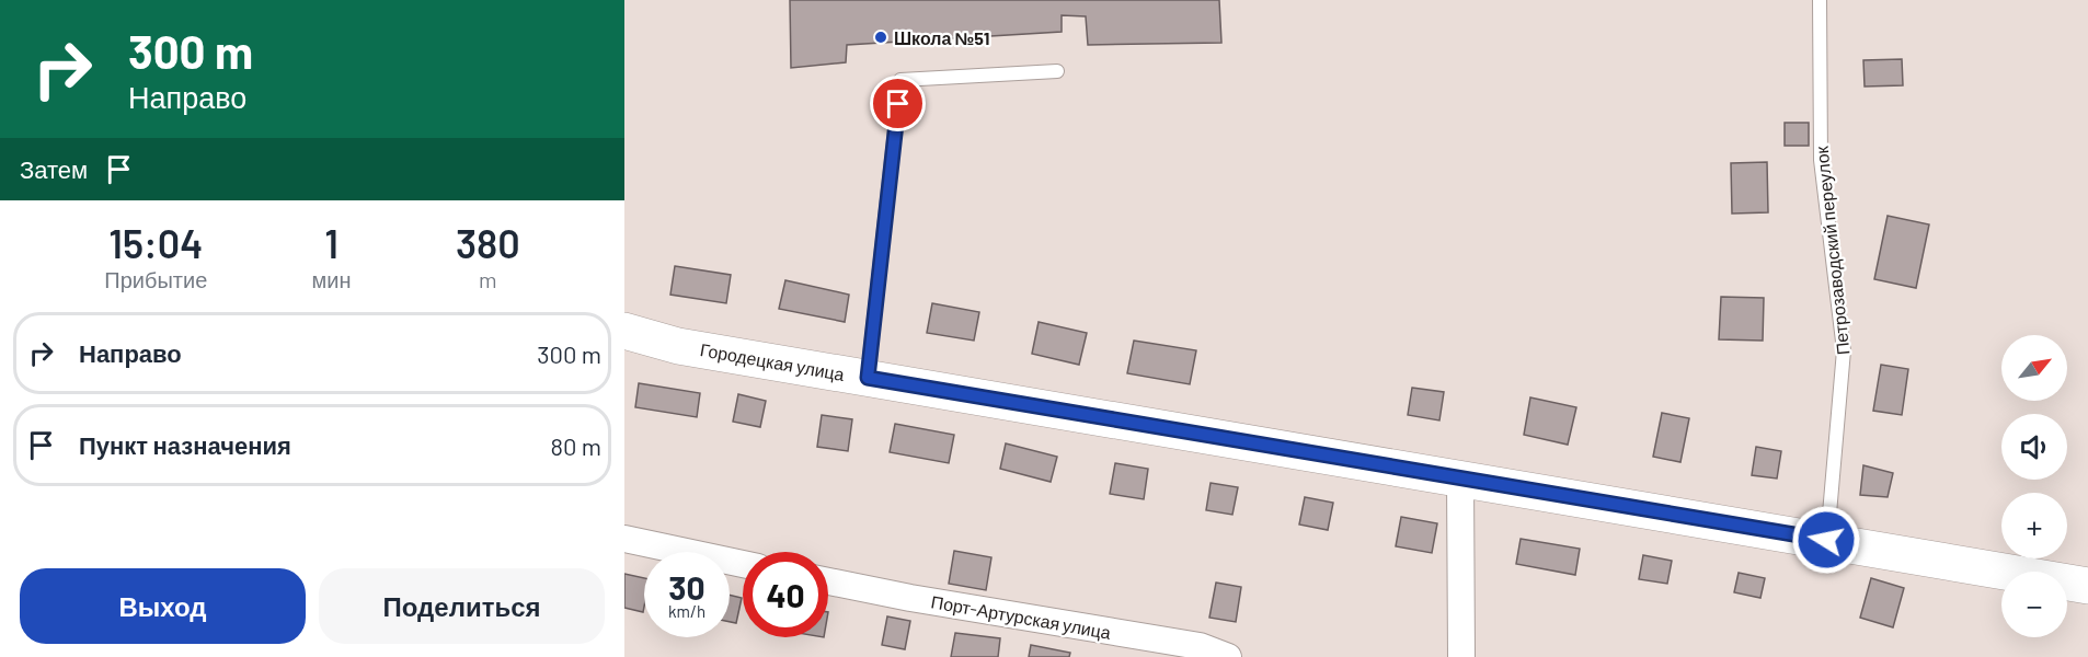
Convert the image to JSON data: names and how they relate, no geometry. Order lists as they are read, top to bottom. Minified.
{"streets":{"street":["Городецкая улица","Порт-Артурская улица"],"lane":["Петрозаводский переулок"]},"crossings":[["Петрозаводский переулок","Городецкая улица"]],"places":["Школа №51"],"north":"top right","page":{"turn":["300 m","Направо"],"then":"Затем","eta":["15:04","Прибытие","1","мин","380","m"],"list":[{"name":"Направо","value":"300 m"},{"name":"Пункт назначения","value":"80 m"}],"map_buttons":["+","−"],"speed":"30 km/h","limit":"40","buttons":["Выход","Поделиться"]}}
